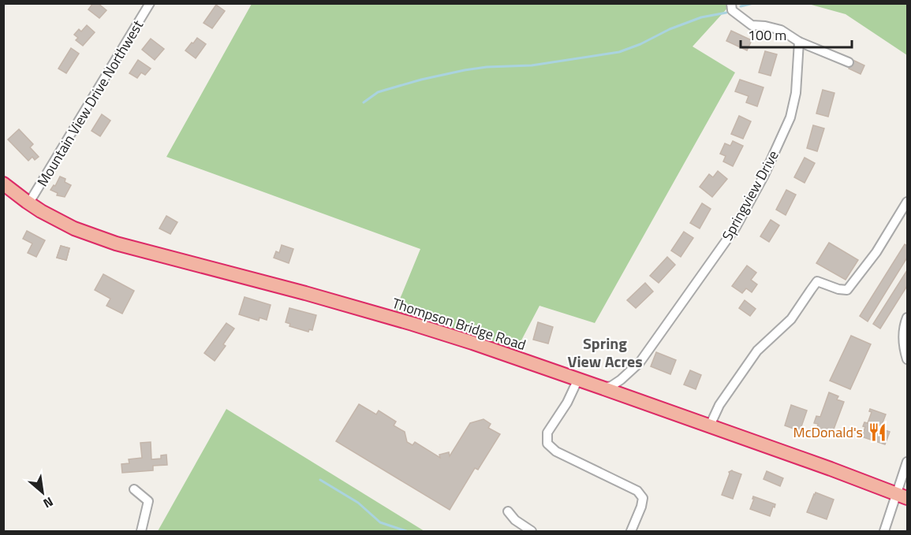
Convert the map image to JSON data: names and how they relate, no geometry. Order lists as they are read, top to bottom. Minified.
{"streets":{"highway":["Thompson Bridge Road"],"street":["Mountain View Drive Northwest","Springview Drive"]},"crossings":[["Mountain View Drive Northwest","Thompson Bridge Road"],["Springview Drive","Thompson Bridge Road"]],"districts":["Spring View Acres"],"places":{"restaurant":["McDonald's"]},"scale_bar":"100 m","north":"bottom right"}
